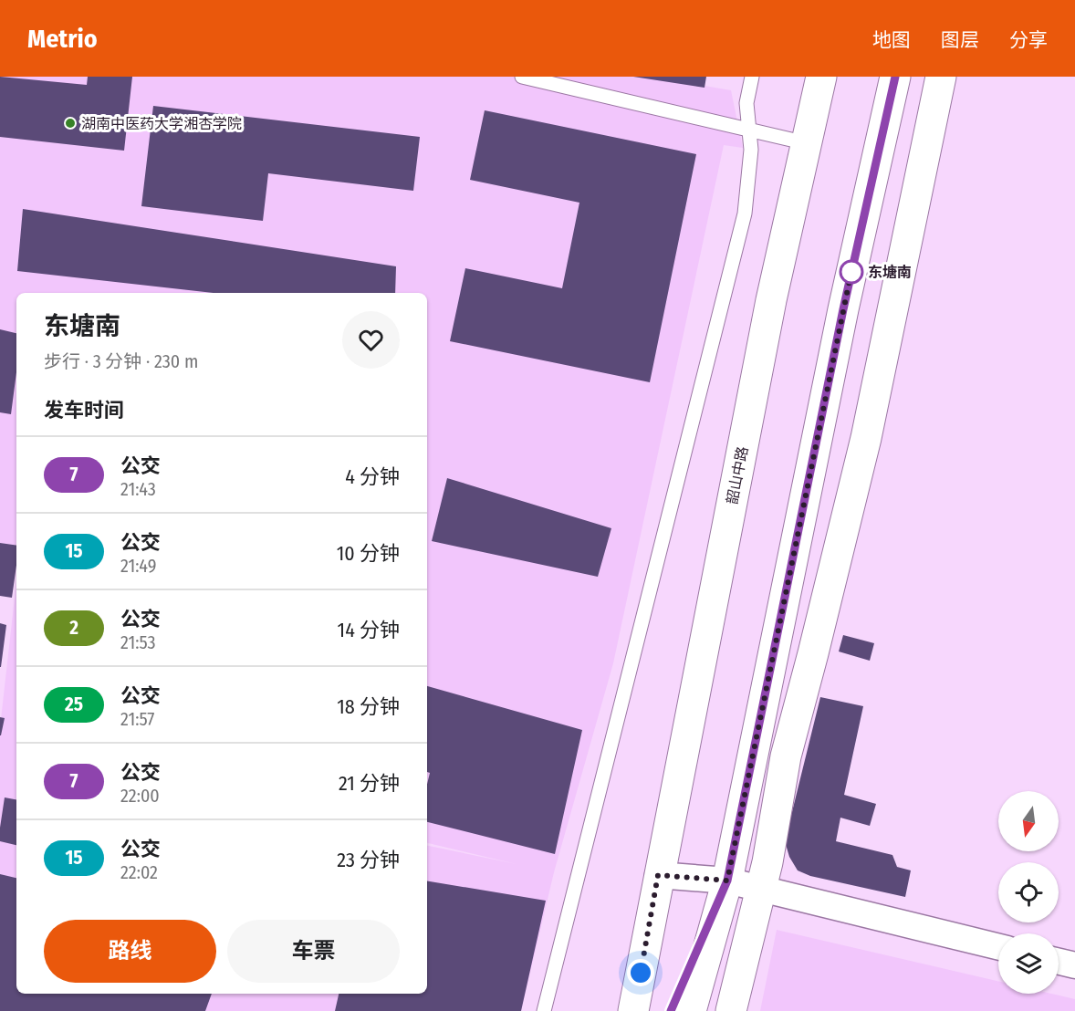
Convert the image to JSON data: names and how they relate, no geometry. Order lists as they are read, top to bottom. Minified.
{"streets":{"main road":["韶山中路"]},"places":["湖南中医药大学湘杏学院","东塘南"],"lines":["bus line 7"],"north":"bottom","page":{"header":"Metrio","nav":["地图","图层","分享"],"heading":[["东塘南","步行 · 3 分钟 · 230 m"],"发车时间"],"list":[{"mark":"7","name":"公交","note":"21:43","value":"4 分钟"},{"mark":"15","name":"公交","note":"21:49","value":"10 分钟"},{"mark":"2","name":"公交","note":"21:53","value":"14 分钟"},{"mark":"25","name":"公交","note":"21:57","value":"18 分钟"},{"mark":"7","name":"公交","note":"22:00","value":"21 分钟"},{"mark":"15","name":"公交","note":"22:02","value":"23 分钟"}],"buttons":["路线","车票"]}}
